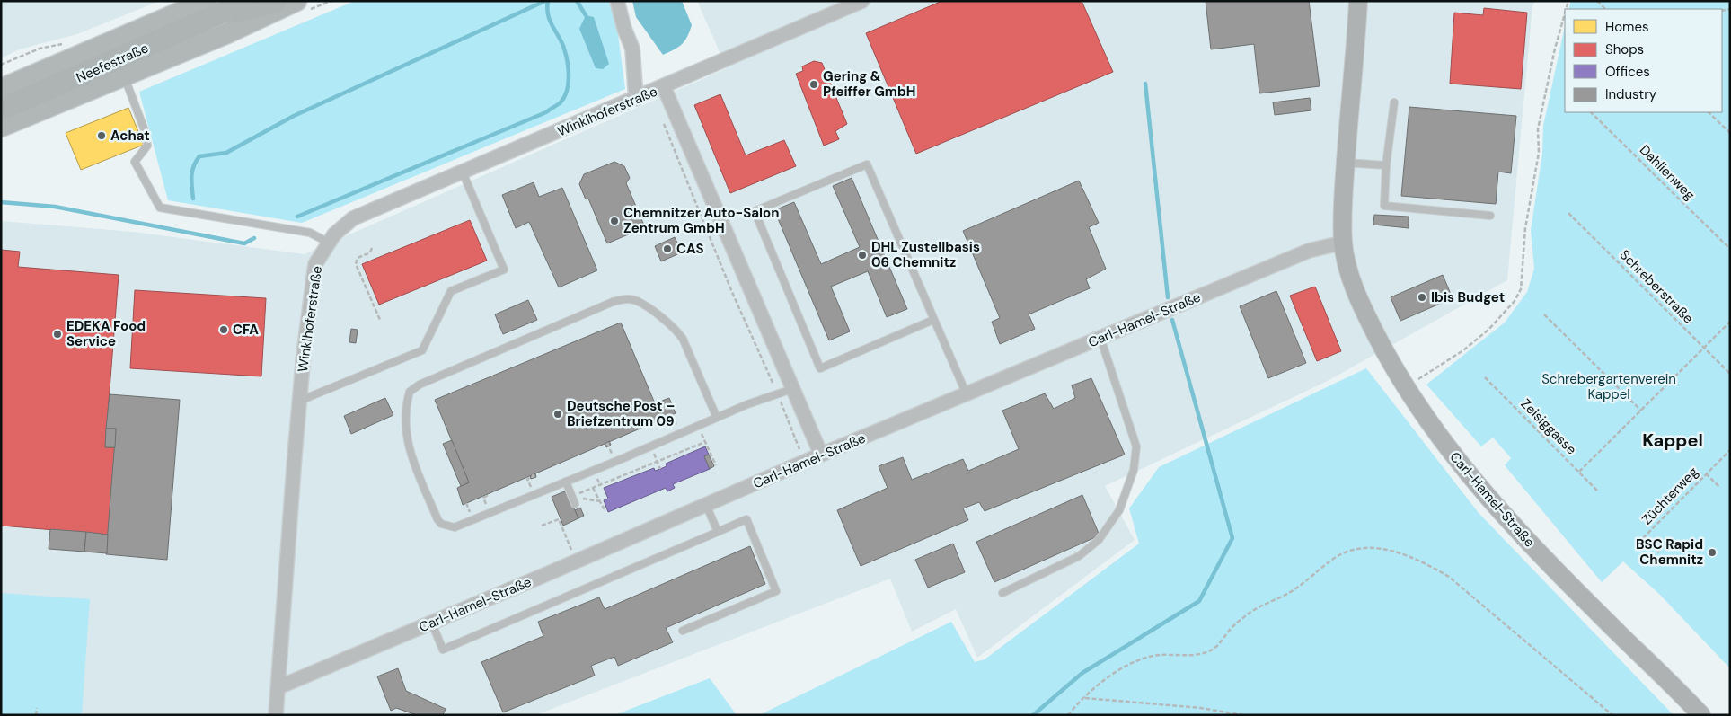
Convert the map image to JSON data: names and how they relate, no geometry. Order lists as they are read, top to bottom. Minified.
{"streets":{"highway":["Neefestraße"],"main road":["Carl-Hamel-Straße"],"street":["Winklhoferstraße"],"path":["Dahlienweg","Schreberstraße","Zeisiggasse","Züchterweg"]},"crossings":[["Winklhoferstraße","Carl-Hamel-Straße"]],"districts":["Kappel"],"parks":["Schrebergartenverein Kappel"],"places":["Gering & Pfeiffer GmbH","Achat","Chemnitzer Auto-Salon Zentrum GmbH","CAS","DHL Zustellbasis 06 Chemnitz","Ibis Budget","CFA","EDEKA Food Service","Deutsche Post – Briefzentrum 09","BSC Rapid Chemnitz"],"legend":["Homes","Shops","Offices","Industry"]}
